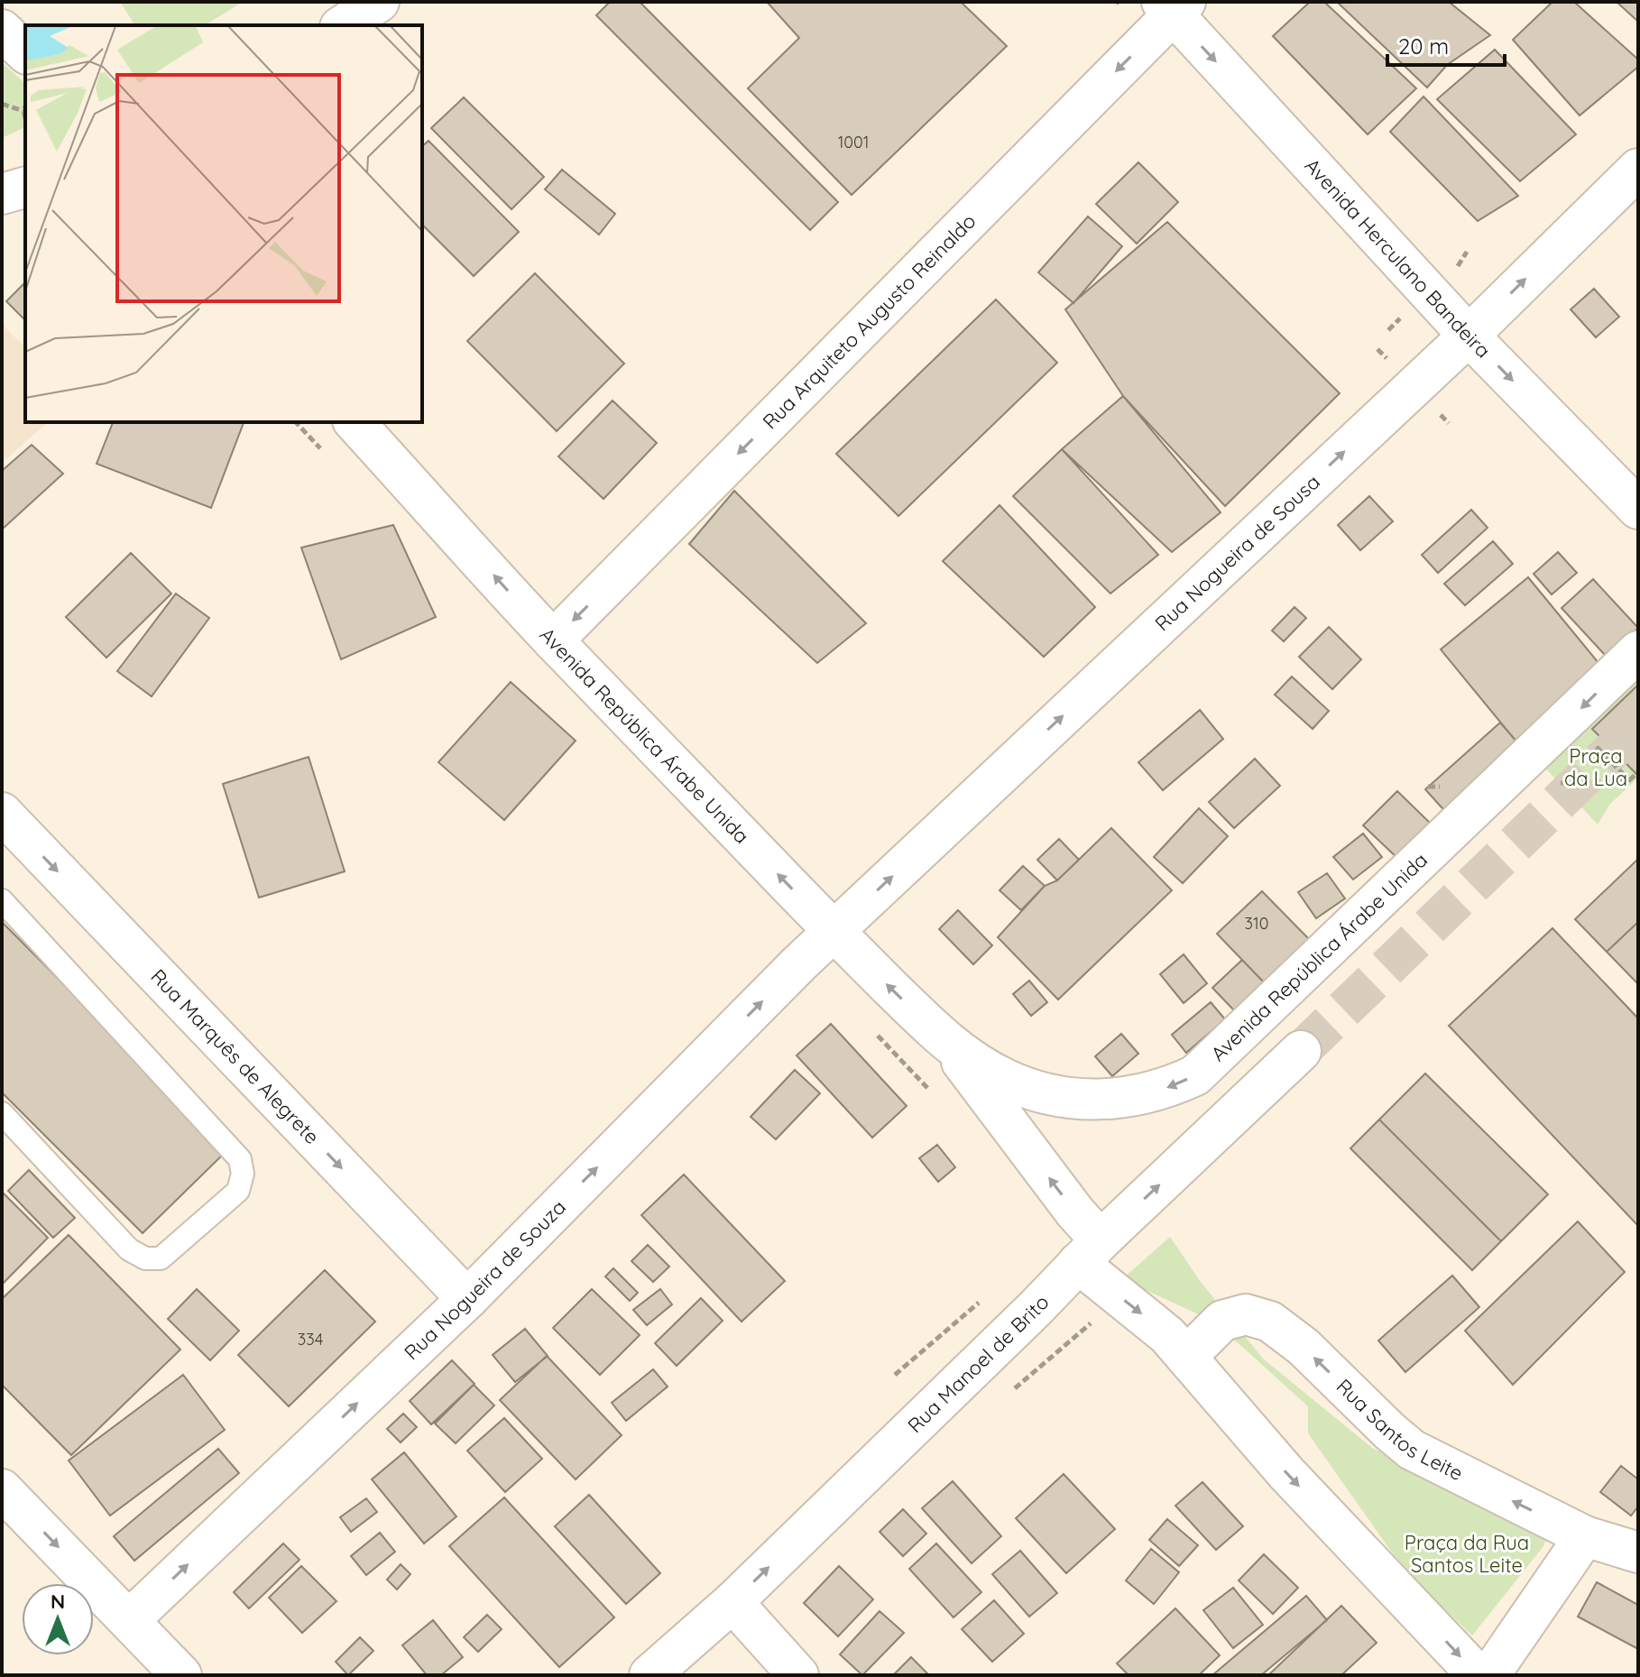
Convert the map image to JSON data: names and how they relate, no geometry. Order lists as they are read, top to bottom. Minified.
{"streets":{"street":["Avenida Herculano Bandeira","Rua Arquiteto Augusto Reinaldo","Rua Nogueira de Sousa","Avenida República Árabe Unida","Rua Marquês de Alegrete","Rua Nogueira de Souza","Rua Manoel de Brito","Rua Santos Leite"]},"crossings":[["Avenida Herculano Bandeira","Rua Arquiteto Augusto Reinaldo"],["Avenida Herculano Bandeira","Rua Nogueira de Sousa"],["Rua Arquiteto Augusto Reinaldo","Avenida República Árabe Unida"],["Rua Nogueira de Sousa","Avenida República Árabe Unida"],["Rua Nogueira de Sousa","Rua Nogueira de Souza"],["Avenida República Árabe Unida","Rua Nogueira de Souza"],["Avenida República Árabe Unida","Rua Manoel de Brito"],["Avenida República Árabe Unida","Rua Santos Leite"],["Rua Marquês de Alegrete","Rua Nogueira de Souza"]],"one_way":["Avenida Herculano Bandeira","Rua Arquiteto Augusto Reinaldo","Rua Nogueira de Sousa","Rua Marquês de Alegrete","Rua Nogueira de Souza","Rua Manoel de Brito","Rua Santos Leite"],"parks":["Praça da Lua","Praça da Rua Santos Leite"],"house_numbers":["1001","310","334"],"scale_bar":"20 m","north":"top"}
